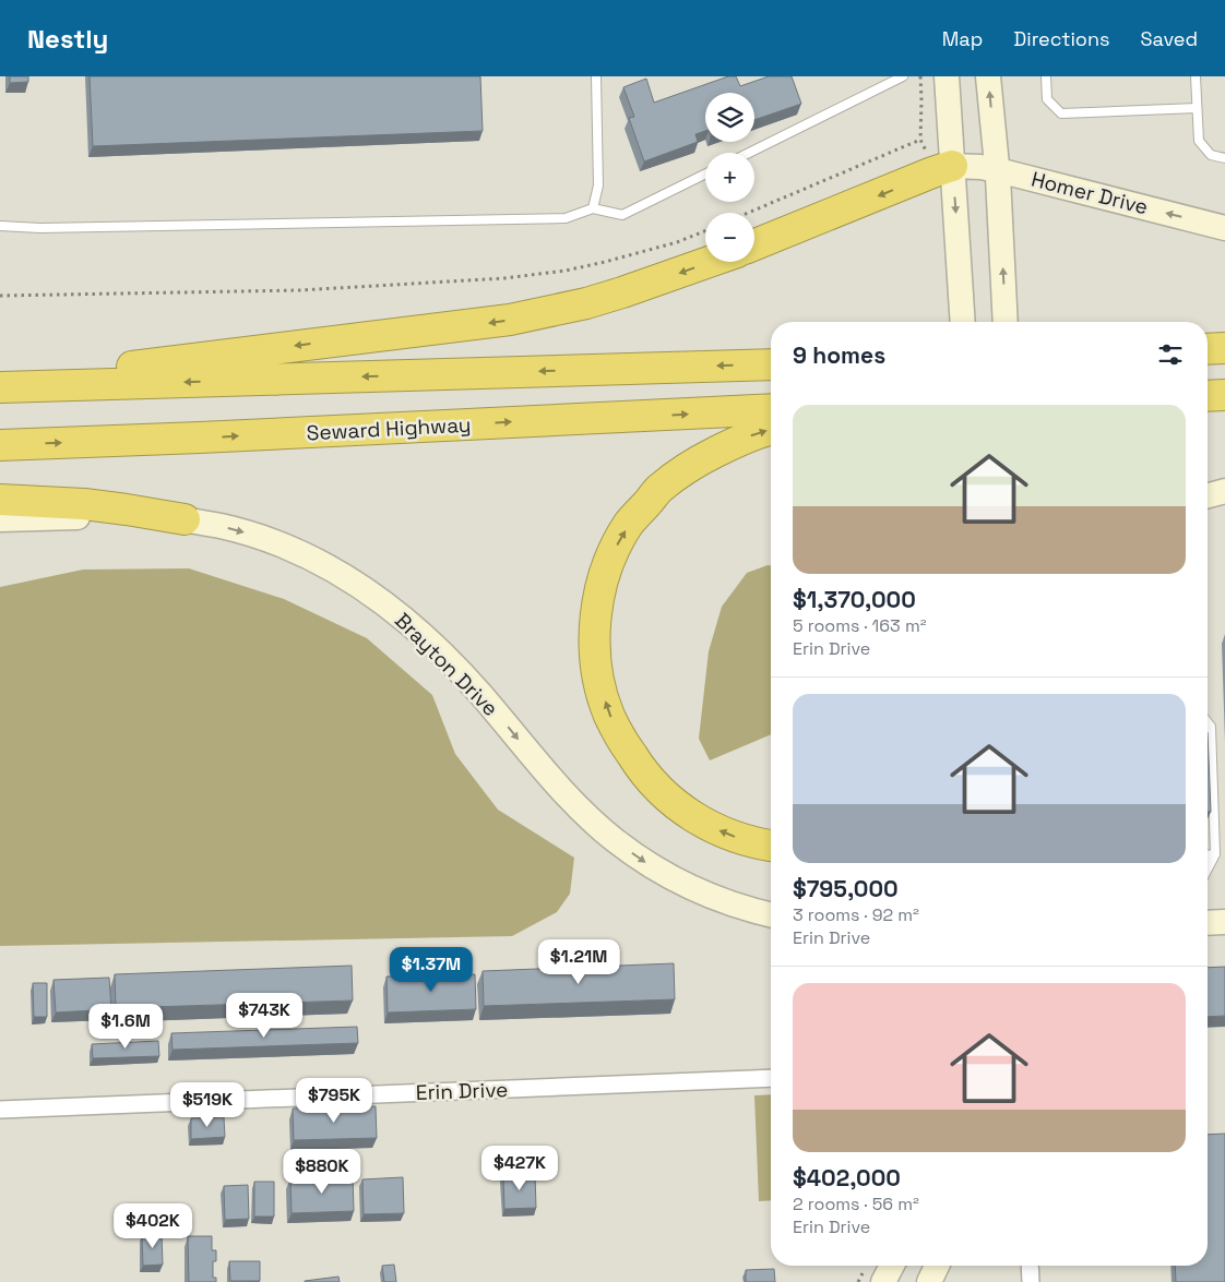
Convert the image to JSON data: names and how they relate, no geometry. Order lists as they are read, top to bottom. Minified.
{"streets":{"highway":["Seward Highway"],"main road":["Homer Drive","Brayton Drive"],"street":["Erin Drive"]},"one_way":["Homer Drive","Brayton Drive"],"page":{"header":"Nestly","nav":["Map","Directions","Saved"],"map_buttons":["+","−"],"heading":"9 homes","list":[{"name":"$1,370,000","note":"5 rooms · 163 m² · Erin Drive"},{"name":"$795,000","note":"3 rooms · 92 m² · Erin Drive"},{"name":"$402,000","note":"2 rooms · 56 m² · Erin Drive"}],"price":["$1.21M","$1.37M","$743K","$1.6M","$795K","$519K","$427K","$880K","$402K"]}}
